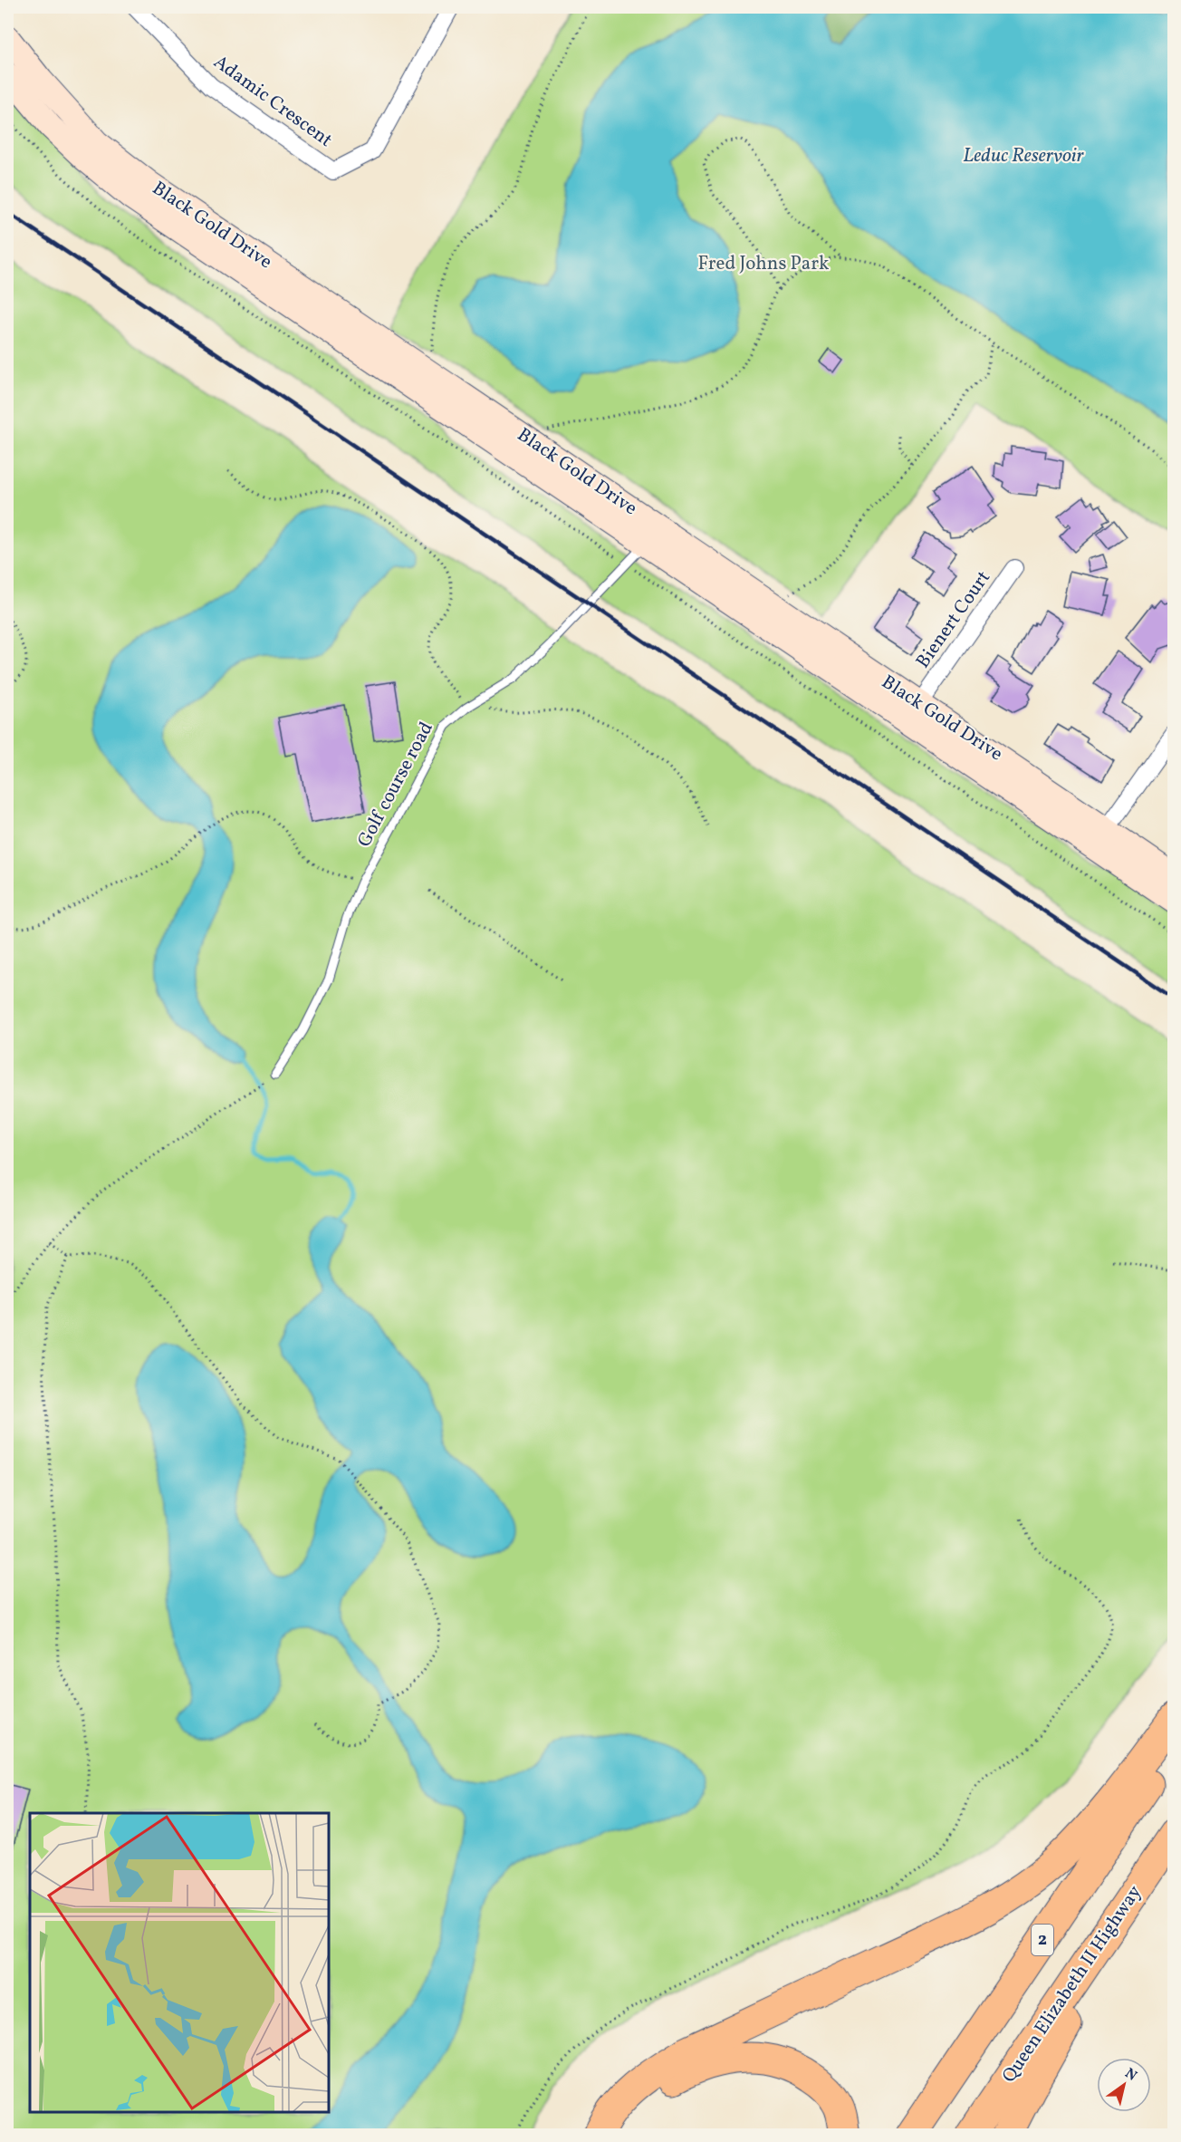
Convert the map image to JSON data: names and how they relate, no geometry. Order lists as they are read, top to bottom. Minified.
{"streets":{"highway":["2","Queen Elizabeth II Highway"],"main road":["Black Gold Drive"],"street":["Adamic Crescent","Bienert Court"],"lane":["Golf course road"]},"crossings":[["Black Gold Drive","Bienert Court"],["Black Gold Drive","Golf course road"]],"water":["Leduc Reservoir"],"parks":["Fred Johns Park"],"north":"top right"}
